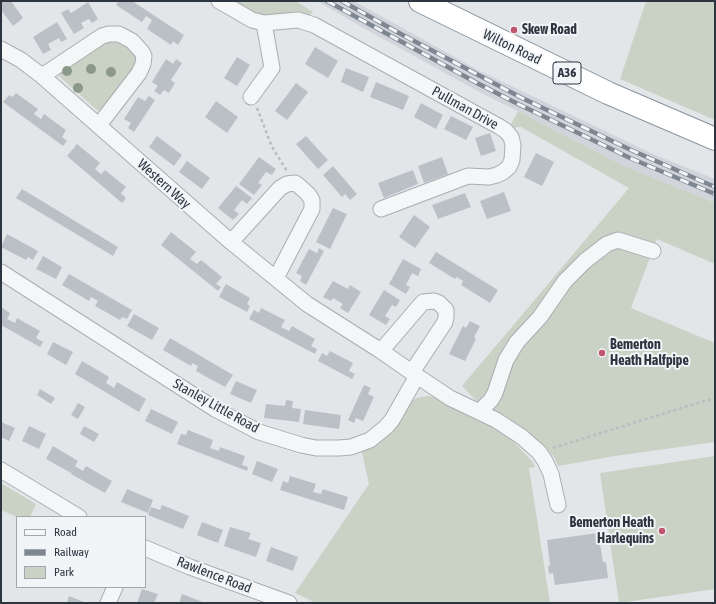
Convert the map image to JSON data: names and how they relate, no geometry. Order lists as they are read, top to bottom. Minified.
{"streets":{"highway":["Wilton Road","A36"],"street":["Pullman Drive","Western Way","Stanley Little Road","Rawlence Road"]},"crossings":[["Western Way","Stanley Little Road"]],"places":["Skew Road","Bemerton Heath Halfpipe","Bemerton Heath Harlequins"],"legend":["Road","Railway","Park"]}
